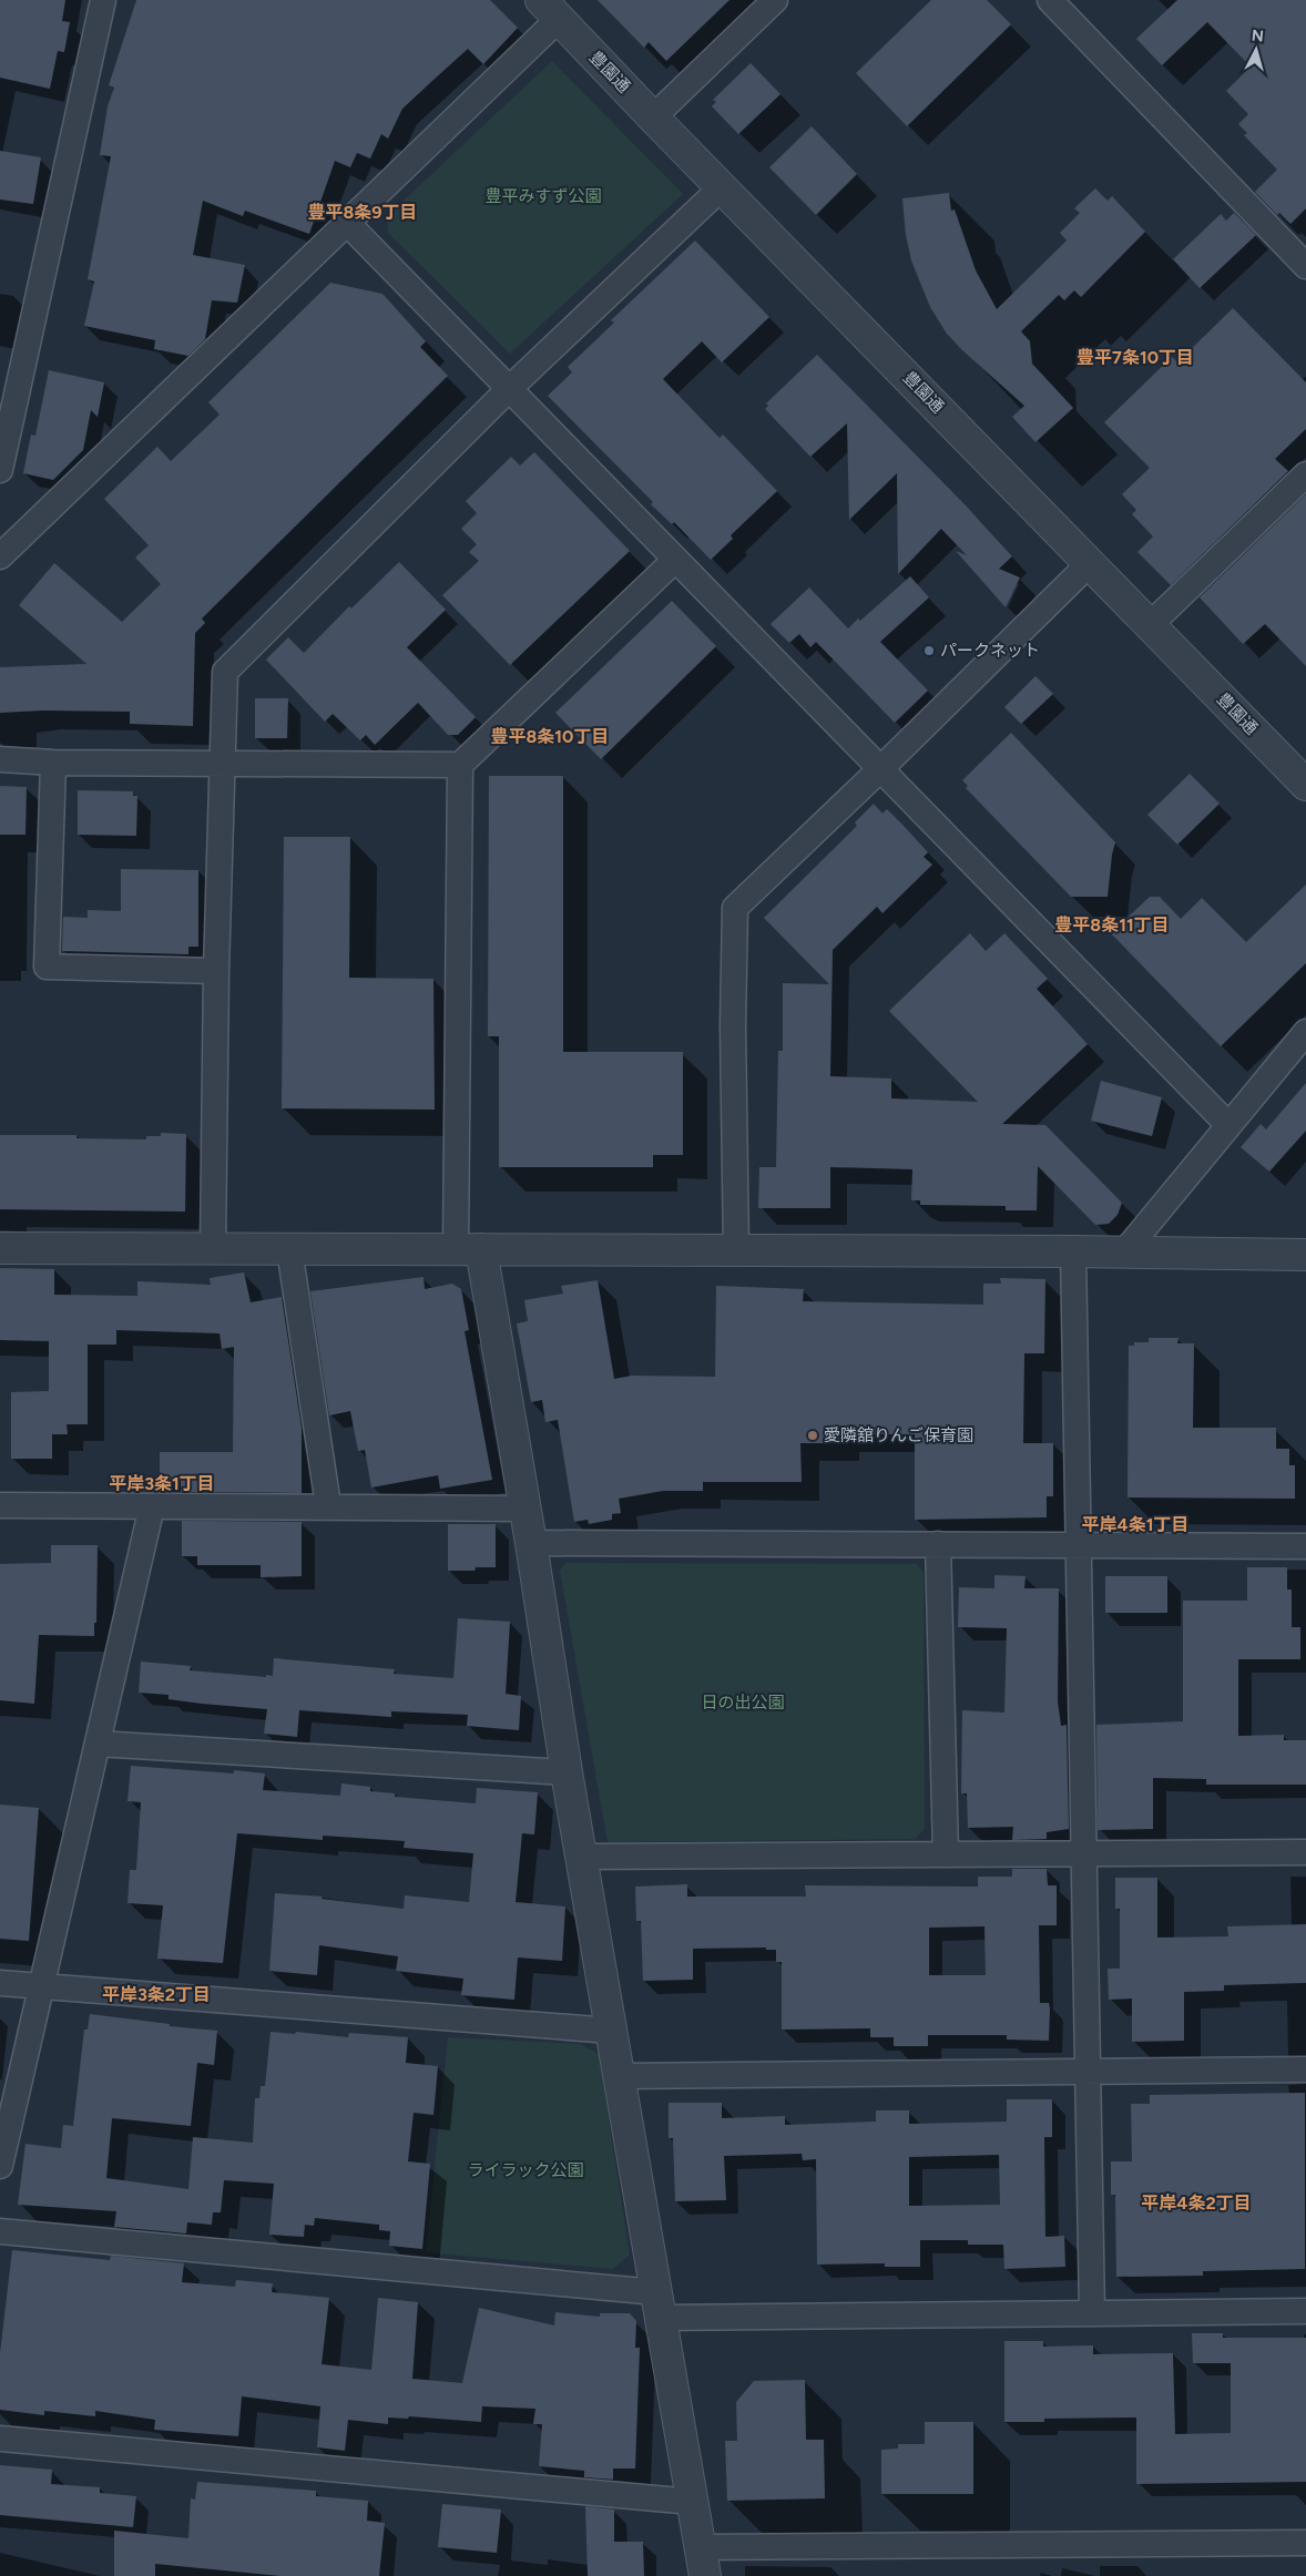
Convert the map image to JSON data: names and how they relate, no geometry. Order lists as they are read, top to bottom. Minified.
{"streets":{"street":["豊園通"]},"districts":["豊平8条9丁目","豊平7条10丁目","豊平8条10丁目","豊平8条11丁目","平岸3条1丁目","平岸4条1丁目","平岸3条2丁目","平岸4条2丁目"],"parks":["豊平みすず公園","日の出公園","ライラック公園"],"places":["パークネット","愛隣舘りんご保育園"],"north":"top"}
